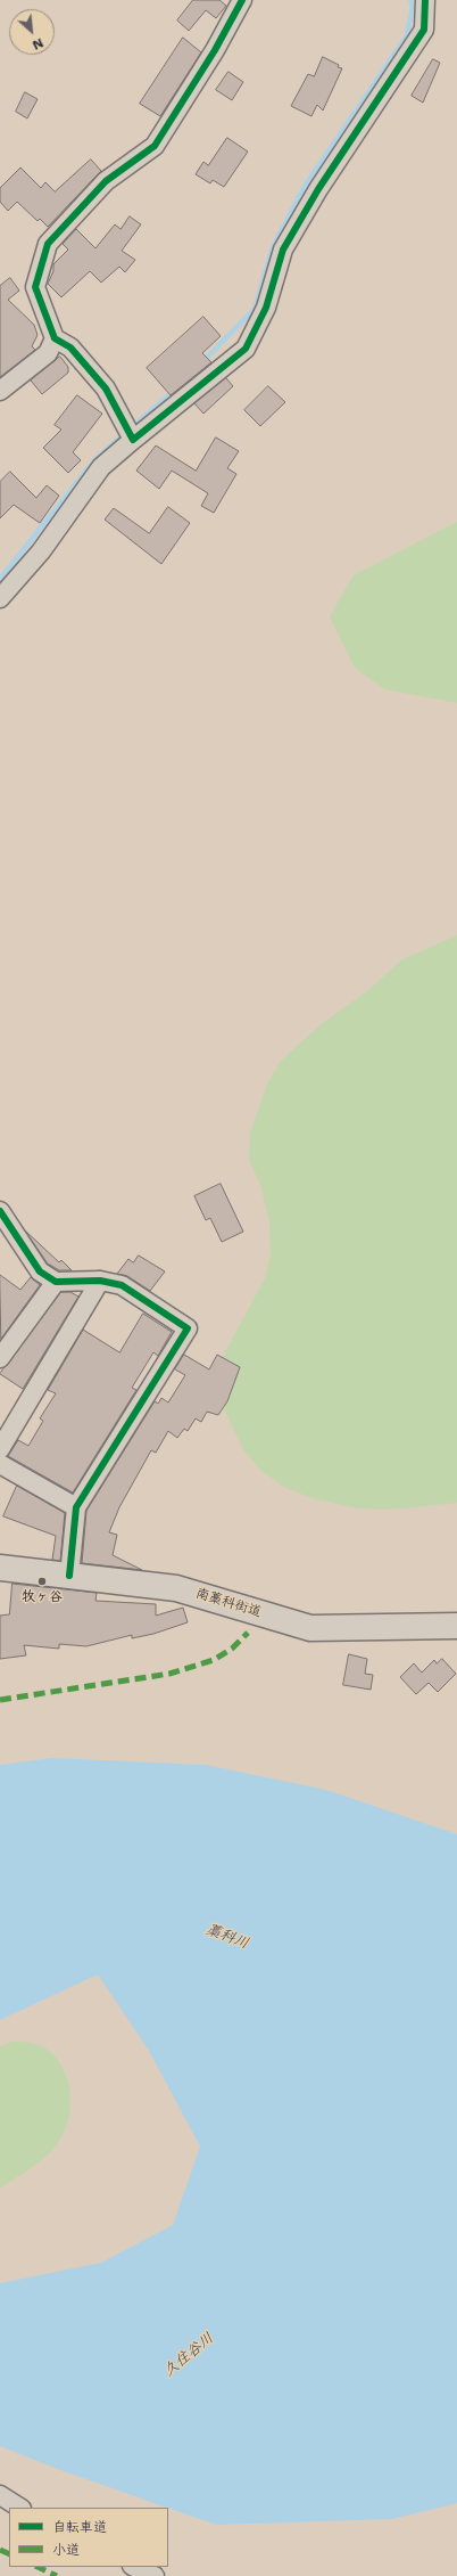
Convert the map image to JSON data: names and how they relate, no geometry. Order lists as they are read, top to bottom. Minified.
{"streets":{"main road":["南藁科街道"]},"water":["藁科川","久住谷川"],"places":["牧ヶ谷"],"legend":["自転車道","小道"],"north":"bottom right"}
